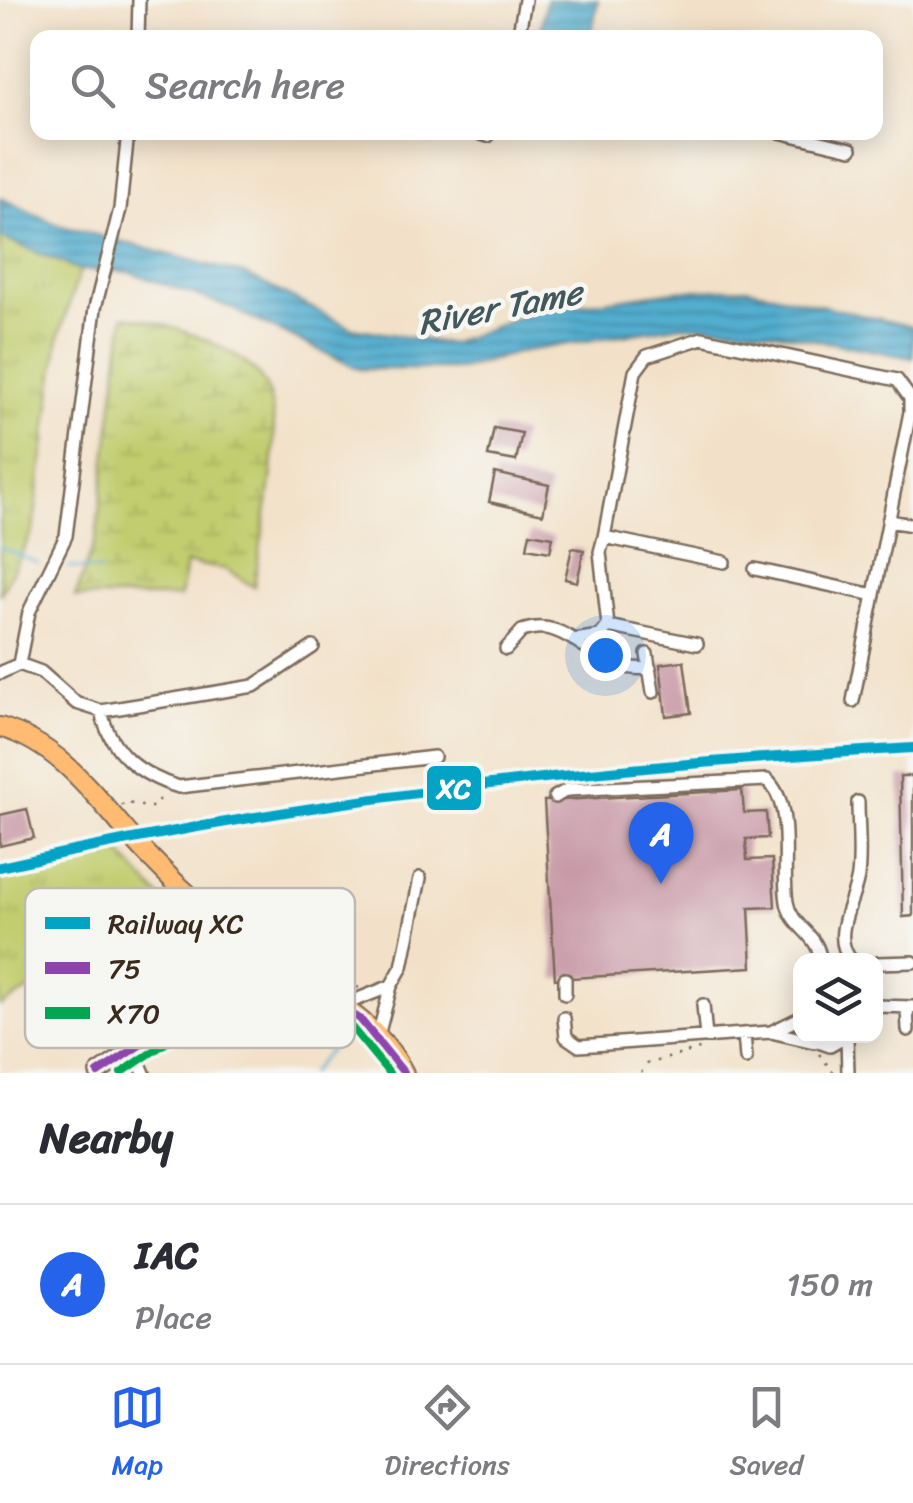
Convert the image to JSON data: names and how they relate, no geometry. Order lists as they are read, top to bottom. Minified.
{"water":["River Tame"],"lines":["rail line XC","transit line 75","transit line X70"],"legend":["Railway XC","75","X70"],"page":{"search":"Search here","pins":"A","heading":"Nearby","list":[{"mark":"A","name":"IAC","note":"Place","value":"150 m"}],"nav":["Map","Directions","Saved"]}}
